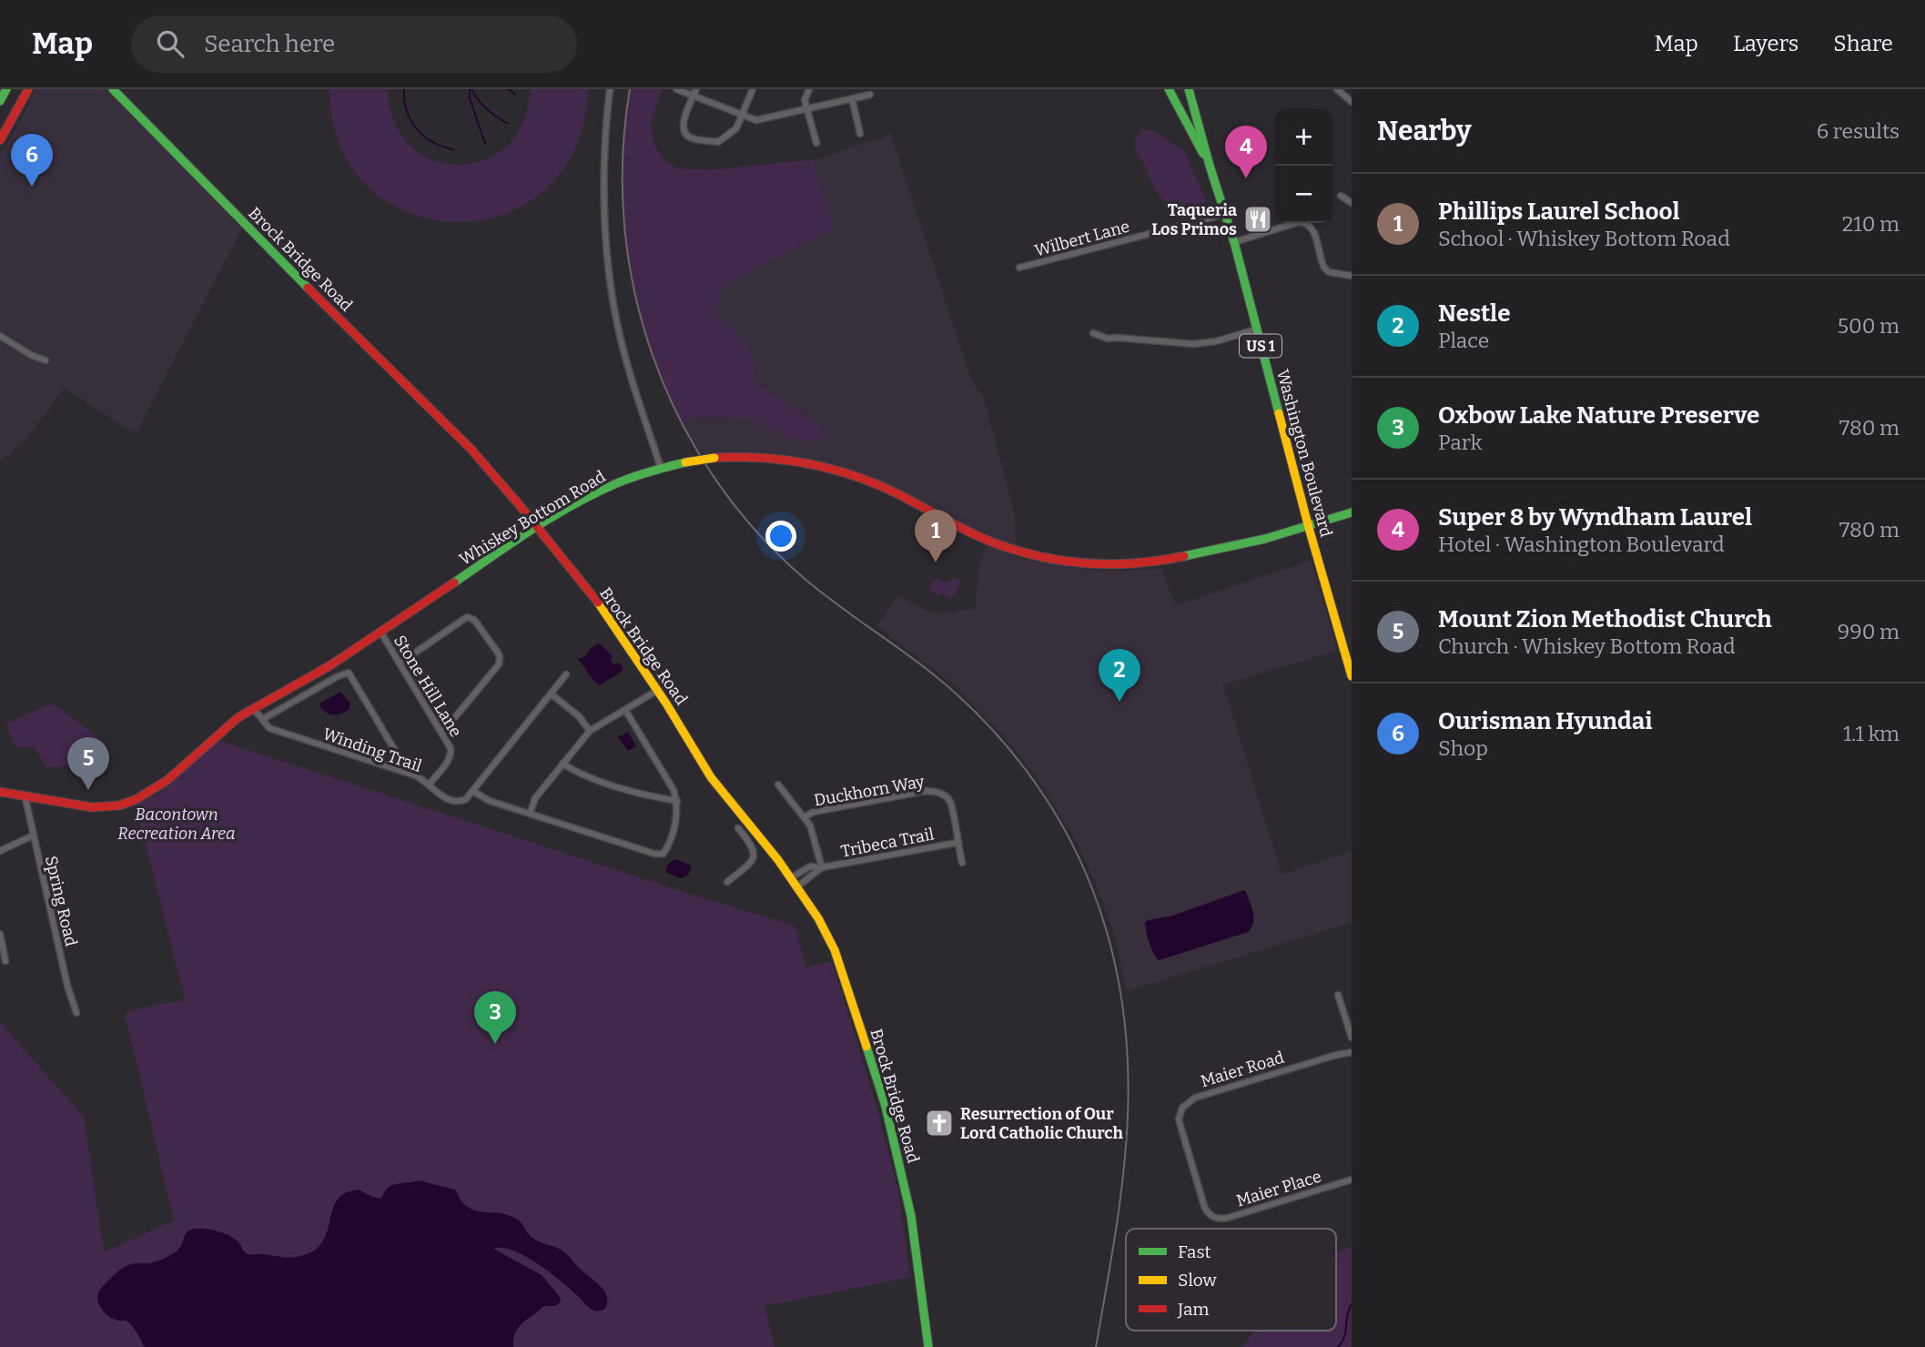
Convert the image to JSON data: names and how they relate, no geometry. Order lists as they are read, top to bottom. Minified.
{"streets":{"street":["Wilbert Lane","Brock Bridge Road","US 1","Washington Boulevard","Whiskey Bottom Road","Stone Hill Lane","Winding Trail","Duckhorn Way","Tribeca Trail","Spring Road","Maier Road","Maier Place"]},"crossings":[["Wilbert Lane","Washington Boulevard"],["Brock Bridge Road","Whiskey Bottom Road"],["Brock Bridge Road","Tribeca Trail"],["US 1","Washington Boulevard"],["Washington Boulevard","Whiskey Bottom Road"],["Whiskey Bottom Road","Stone Hill Lane"],["Whiskey Bottom Road","Winding Trail"],["Whiskey Bottom Road","Spring Road"],["Stone Hill Lane","Winding Trail"],["Duckhorn Way","Tribeca Trail"],["Maier Road","Maier Place"]],"parks":["Bacontown Recreation Area"],"places":{"restaurant":["Taqueria Los Primos"],"church":["Resurrection of Our Lord Catholic Church"]},"legend":["Fast","Slow","Jam"],"page":{"header":"Map","search":"Search here","nav":["Map","Layers","Share"],"heading":["Nearby","6 results"],"map_buttons":["+","−"],"pins":["4","6","1","2","5","3"],"list":[{"mark":"1","name":"Phillips Laurel School","note":"School · Whiskey Bottom Road","value":"210 m"},{"mark":"2","name":"Nestle","note":"Place","value":"500 m"},{"mark":"3","name":"Oxbow Lake Nature Preserve","note":"Park","value":"780 m"},{"mark":"4","name":"Super 8 by Wyndham Laurel","note":"Hotel · Washington Boulevard","value":"780 m"},{"mark":"5","name":"Mount Zion Methodist Church","note":"Church · Whiskey Bottom Road","value":"990 m"},{"mark":"6","name":"Ourisman Hyundai","note":"Shop","value":"1.1 km"}]}}
